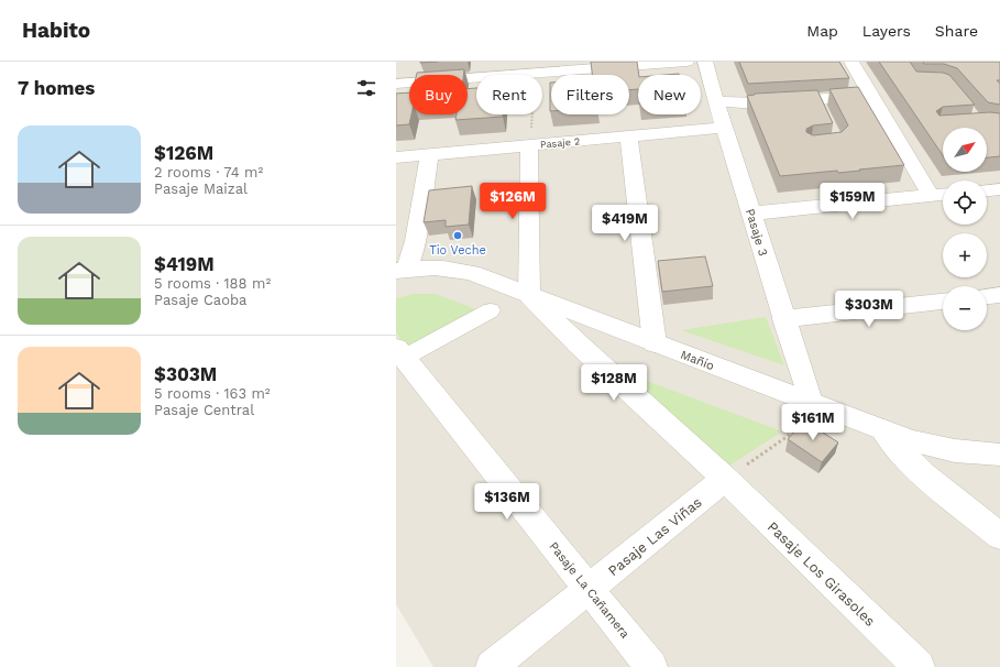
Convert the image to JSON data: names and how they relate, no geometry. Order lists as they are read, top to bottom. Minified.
{"streets":{"street":["Pasaje 2","Pasaje 3","Mañío","Pasaje Las Viñas","Pasaje Los Girasoles","Pasaje La Cañamera"]},"crossings":[["Pasaje 2","Pasaje 3"],["Pasaje 3","Mañío"],["Mañío","Pasaje Los Girasoles"],["Pasaje Las Viñas","Pasaje Los Girasoles"],["Pasaje Las Viñas","Pasaje La Cañamera"]],"places":["Tio Veche"],"north":"top right","page":{"header":"Habito","nav":["Map","Layers","Share"],"heading":"7 homes","chip":["Buy","Rent","Filters","New"],"list":[{"name":"$126M","note":"2 rooms · 74 m² · Pasaje Maizal"},{"name":"$419M","note":"5 rooms · 188 m² · Pasaje Caoba"},{"name":"$303M","note":"5 rooms · 163 m² · Pasaje Central"}],"map_buttons":["+","−"],"price":["$126M","$159M","$419M","$303M","$128M","$161M","$136M"]}}
